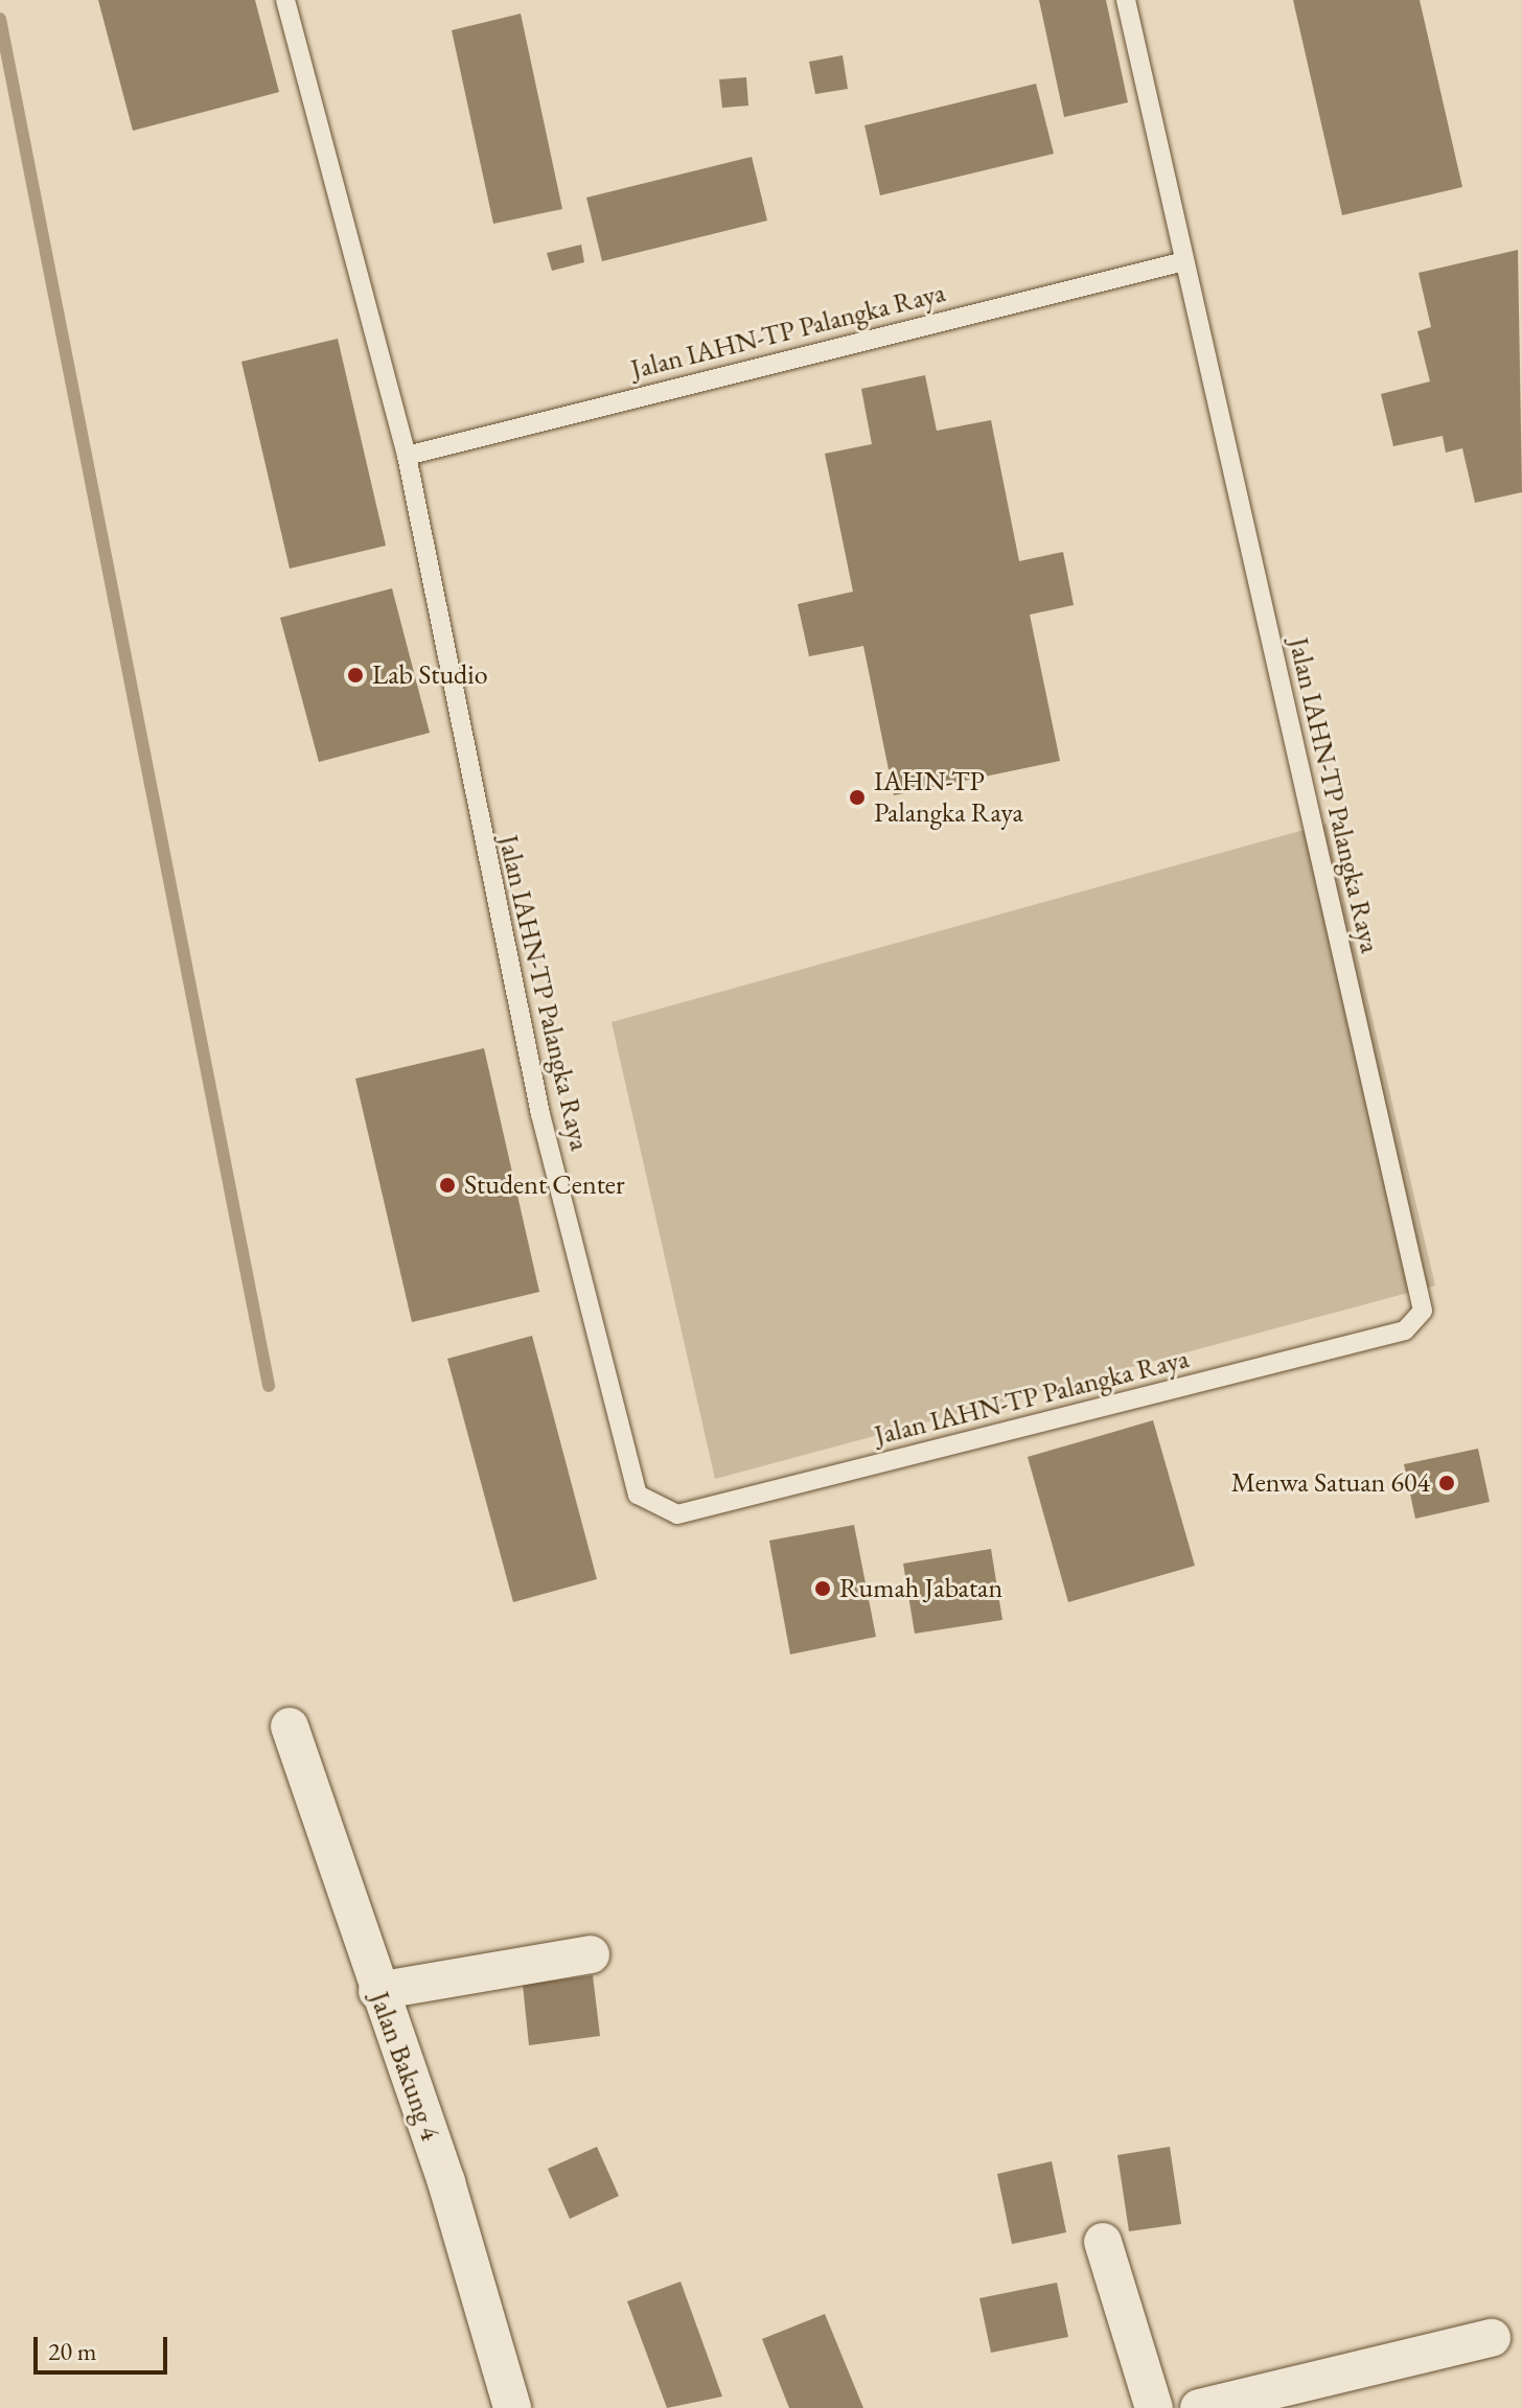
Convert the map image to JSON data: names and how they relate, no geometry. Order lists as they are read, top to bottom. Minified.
{"streets":{"street":["Jalan Bakung 4"],"lane":["Jalan IAHN-TP Palangka Raya"]},"places":["Lab Studio","IAHN-TP Palangka Raya","Student Center","Menwa Satuan 604","Rumah Jabatan"],"scale_bar":"20 m"}
